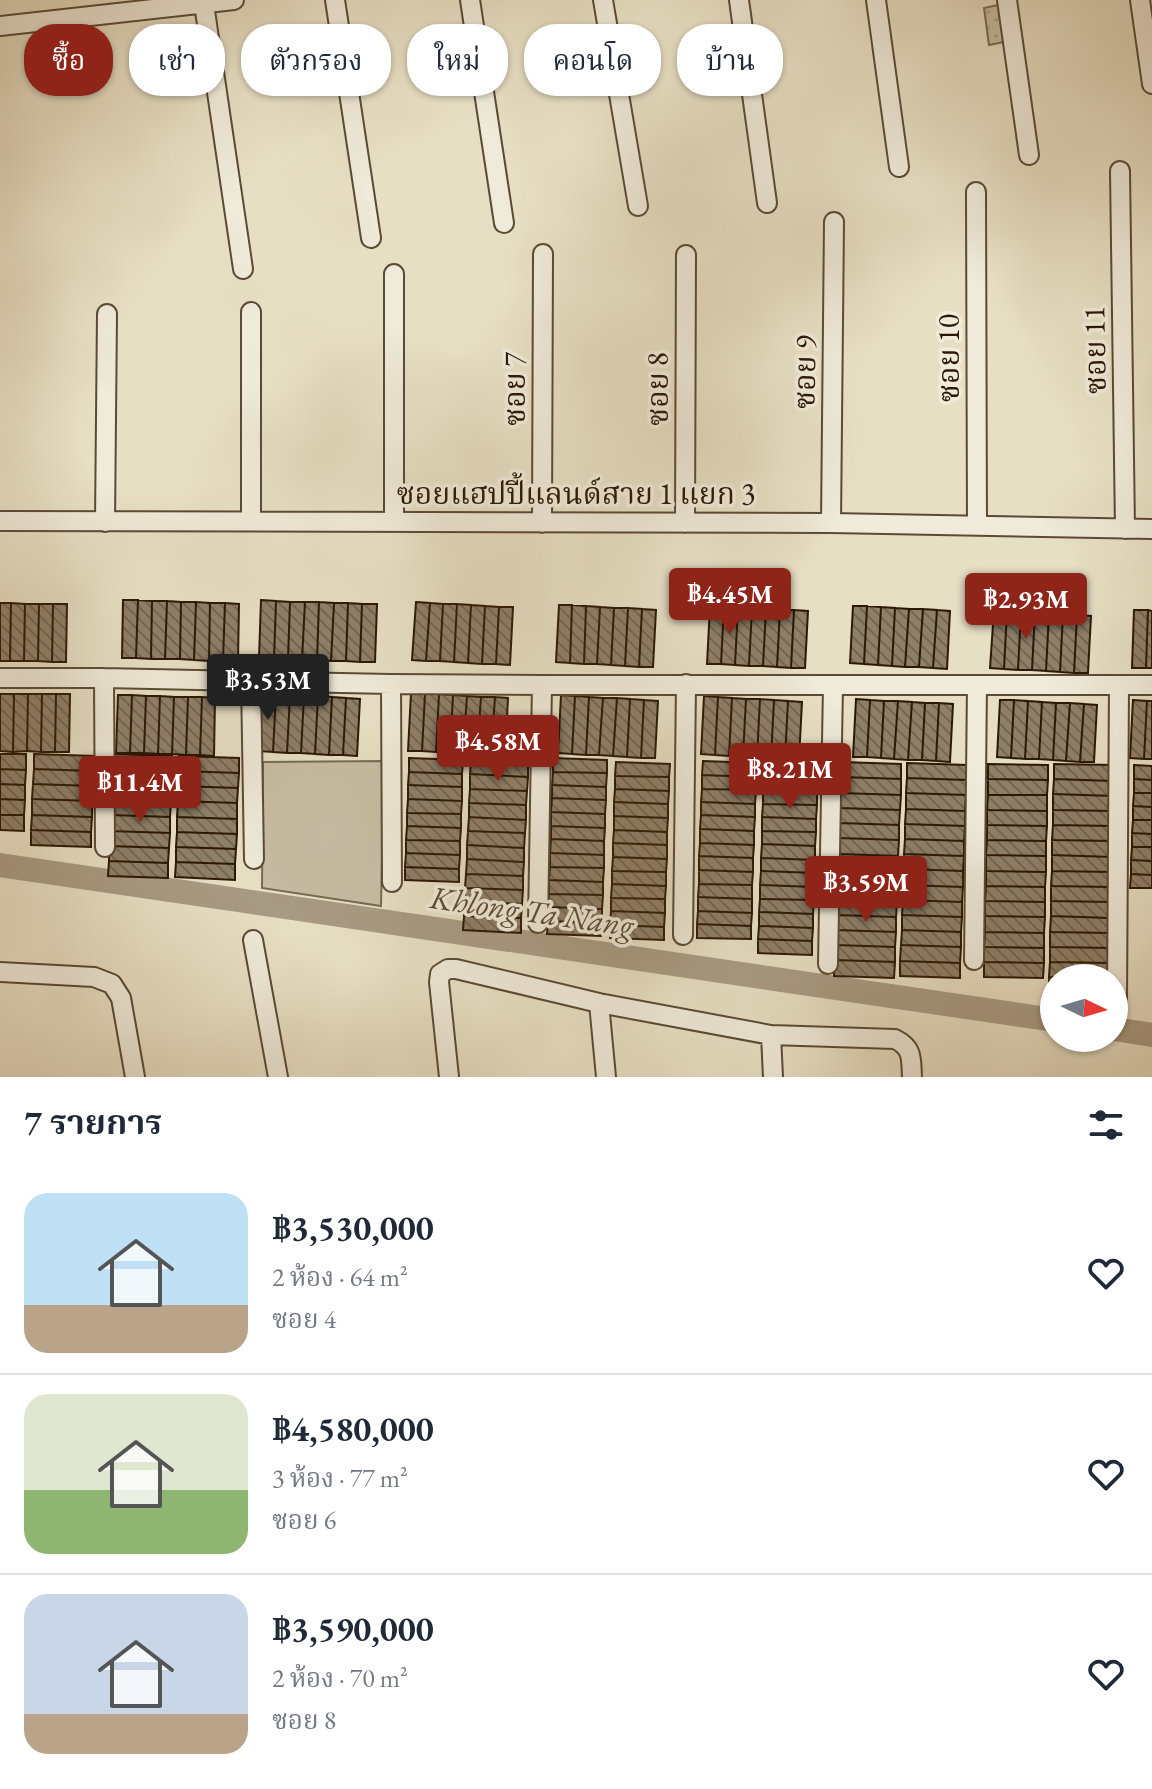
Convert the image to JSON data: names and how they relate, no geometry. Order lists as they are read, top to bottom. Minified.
{"streets":{"street":["ซอย 11","ซอย 10","ซอย 9","ซอย 7","ซอย 8","ซอยแฮปปี้แลนด์สาย 1 แยก 3"]},"crossings":[["ซอย 11","ซอยแฮปปี้แลนด์สาย 1 แยก 3"],["ซอย 10","ซอยแฮปปี้แลนด์สาย 1 แยก 3"],["ซอย 9","ซอยแฮปปี้แลนด์สาย 1 แยก 3"],["ซอย 7","ซอยแฮปปี้แลนด์สาย 1 แยก 3"],["ซอย 8","ซอยแฮปปี้แลนด์สาย 1 แยก 3"]],"water":["Khlong Ta Nang"],"north":"right","page":{"chip":["ซื้อ","เช่า","ตัวกรอง","ใหม่","คอนโด","บ้าน"],"price":["฿4.45M","฿2.93M","฿3.53M","฿4.58M","฿8.21M","฿11.4M","฿3.59M"],"heading":"7 รายการ","list":[{"name":"฿3,530,000","note":"2 ห้อง · 64 m² · ซอย 4"},{"name":"฿4,580,000","note":"3 ห้อง · 77 m² · ซอย 6"},{"name":"฿3,590,000","note":"2 ห้อง · 70 m² · ซอย 8"}]}}
